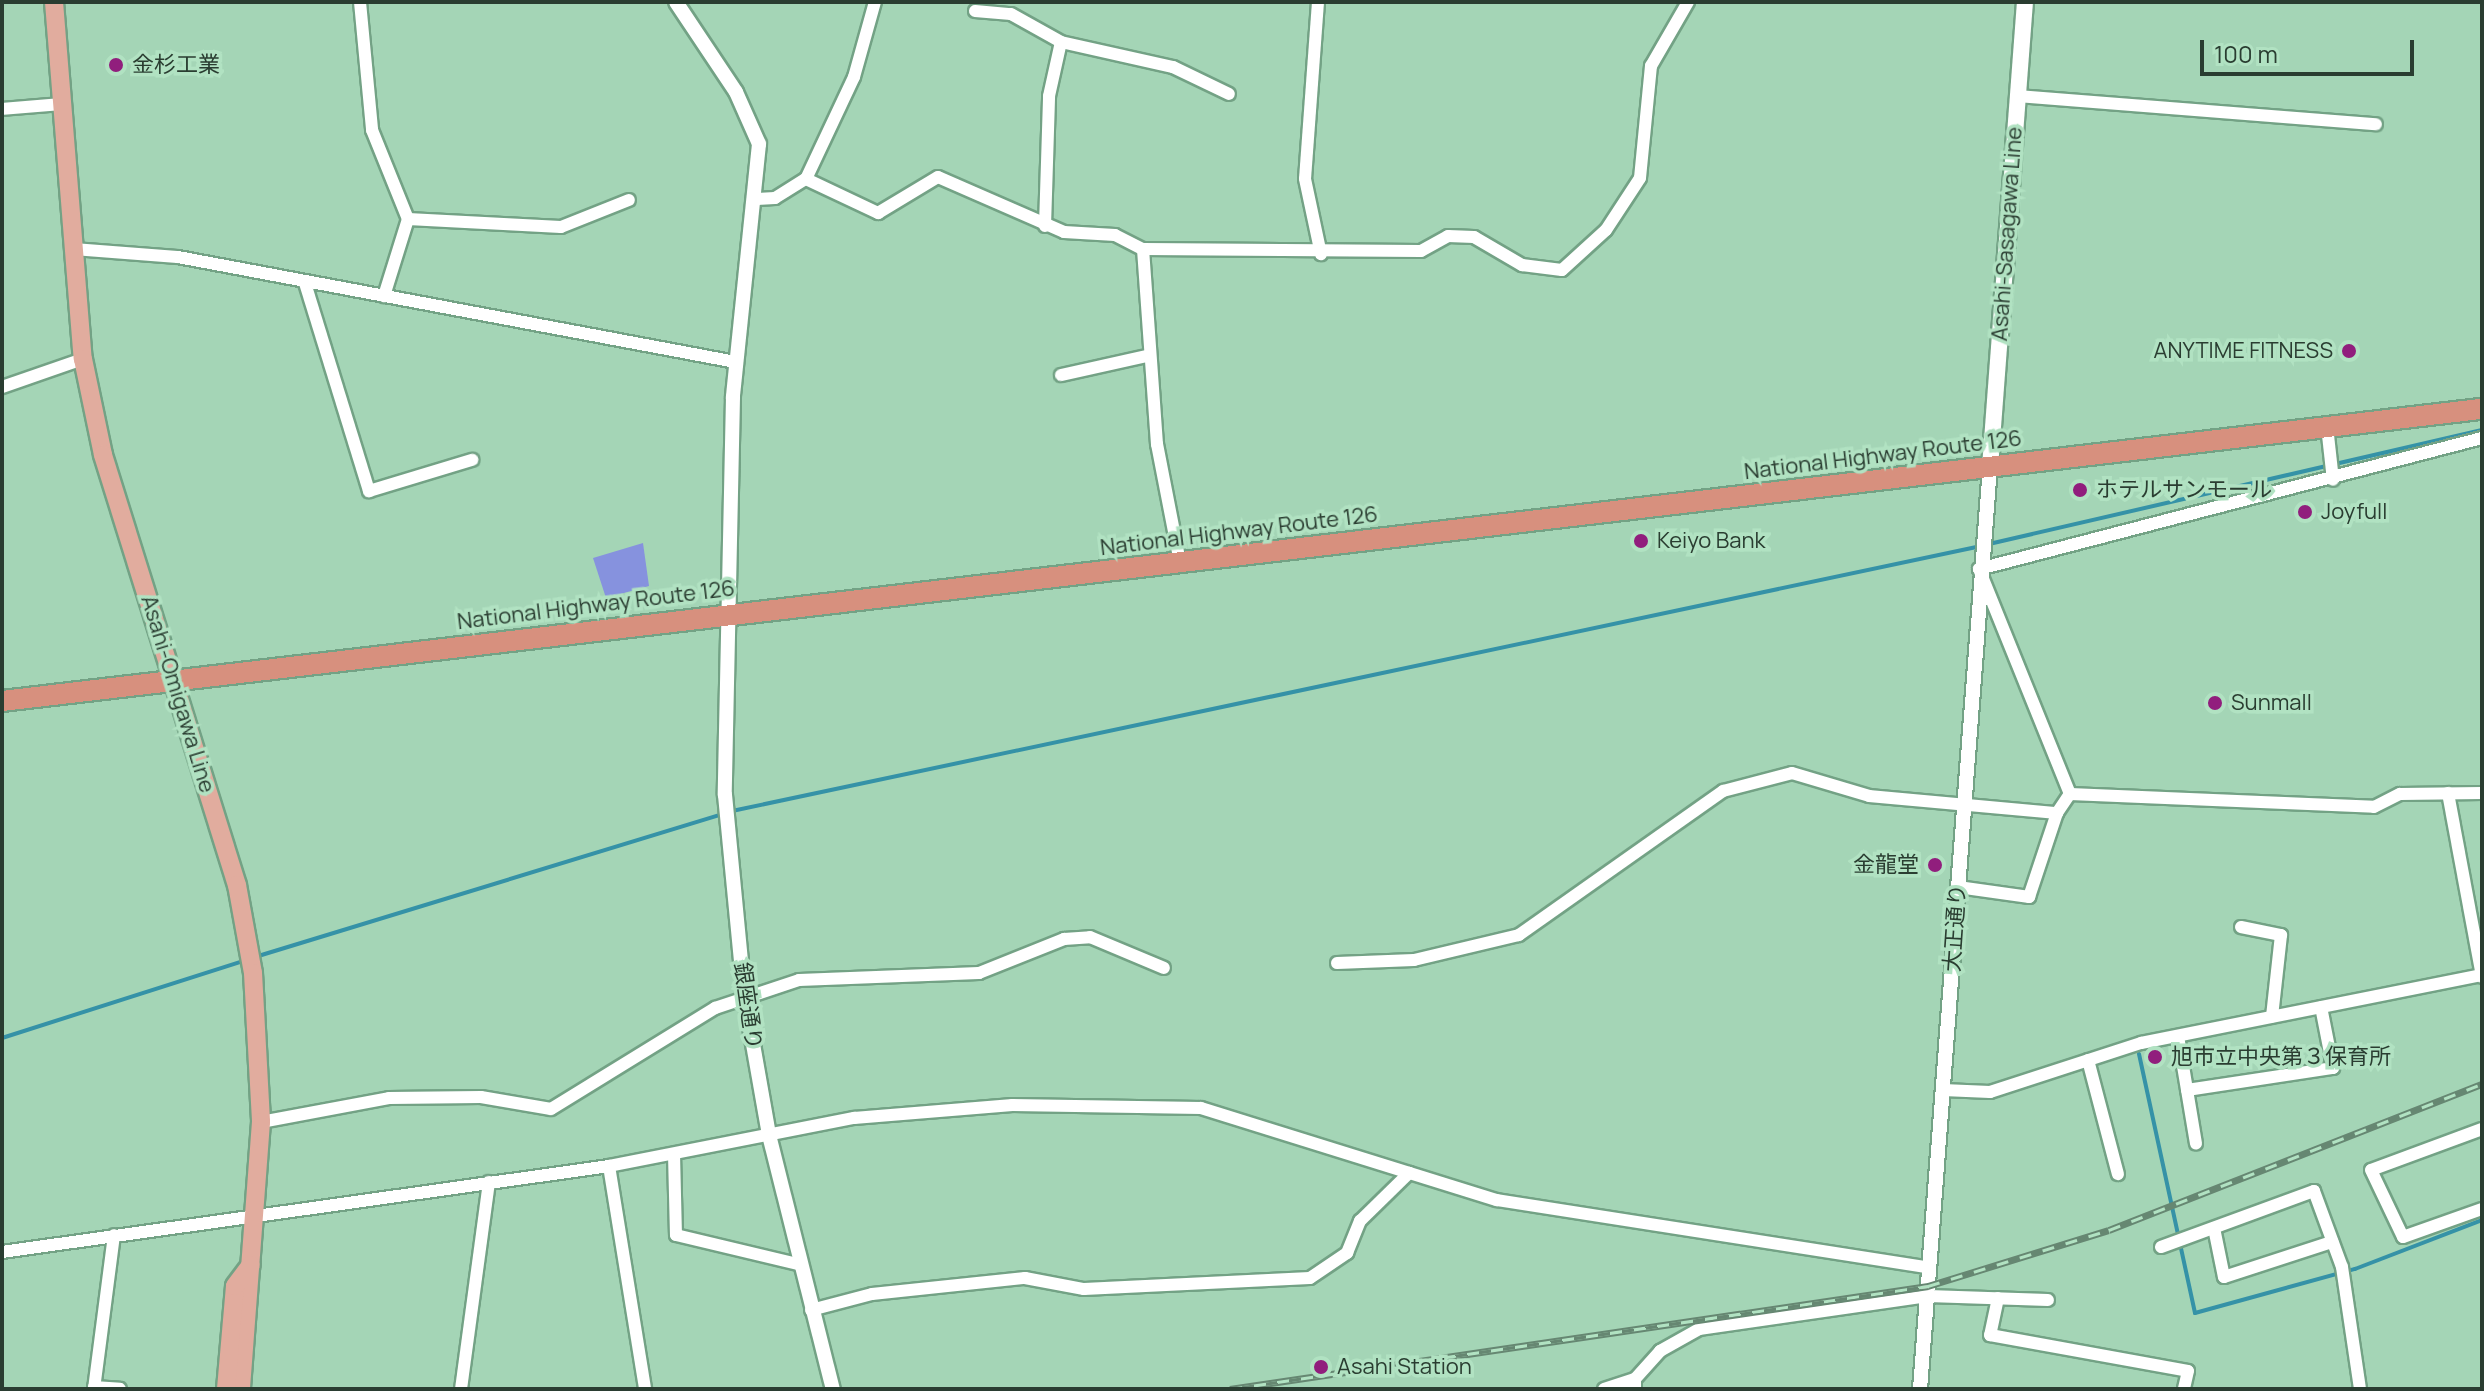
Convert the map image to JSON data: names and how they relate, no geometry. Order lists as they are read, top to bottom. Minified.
{"streets":{"highway":["National Highway Route 126"],"main road":["Asahi-Sasagawa Line","Asahi-Omigawa Line"],"street":["大正通り","銀座通り"]},"crossings":[["Asahi-Sasagawa Line","National Highway Route 126"],["Asahi-Sasagawa Line","大正通り"],["National Highway Route 126","Asahi-Omigawa Line"],["National Highway Route 126","大正通り"],["National Highway Route 126","銀座通り"]],"places":["金杉工業","ANYTIME FITNESS","ホテルサンモール","Joyfull","Keiyo Bank","Sunmall","金龍堂","旭市立中央第３保育所","Asahi Station"],"scale_bar":"100 m"}
